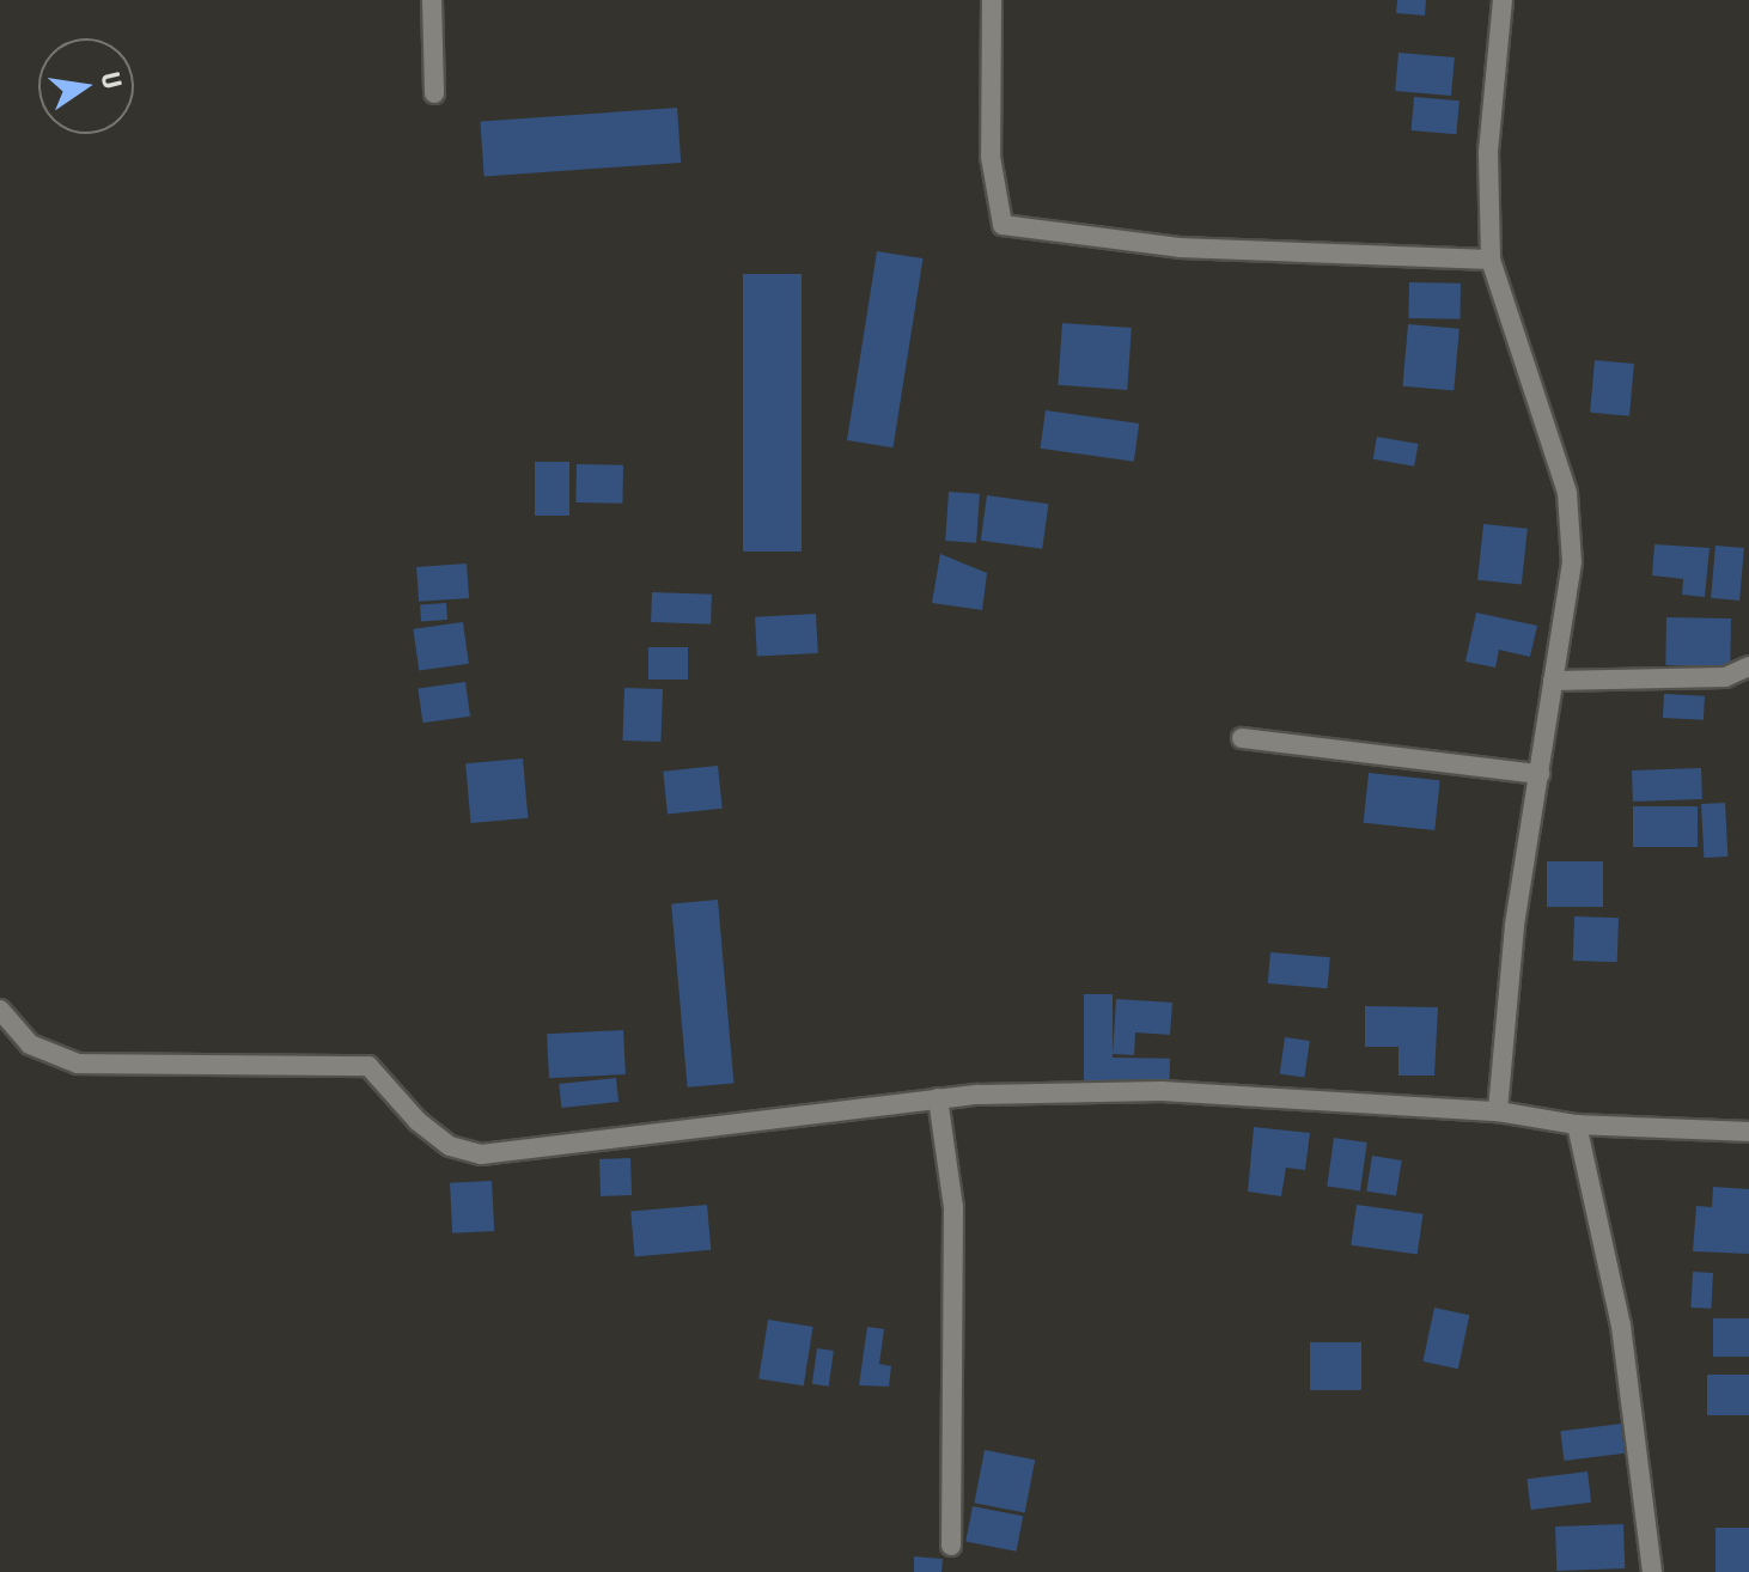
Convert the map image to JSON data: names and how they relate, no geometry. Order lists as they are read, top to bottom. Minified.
{"north":"right"}
